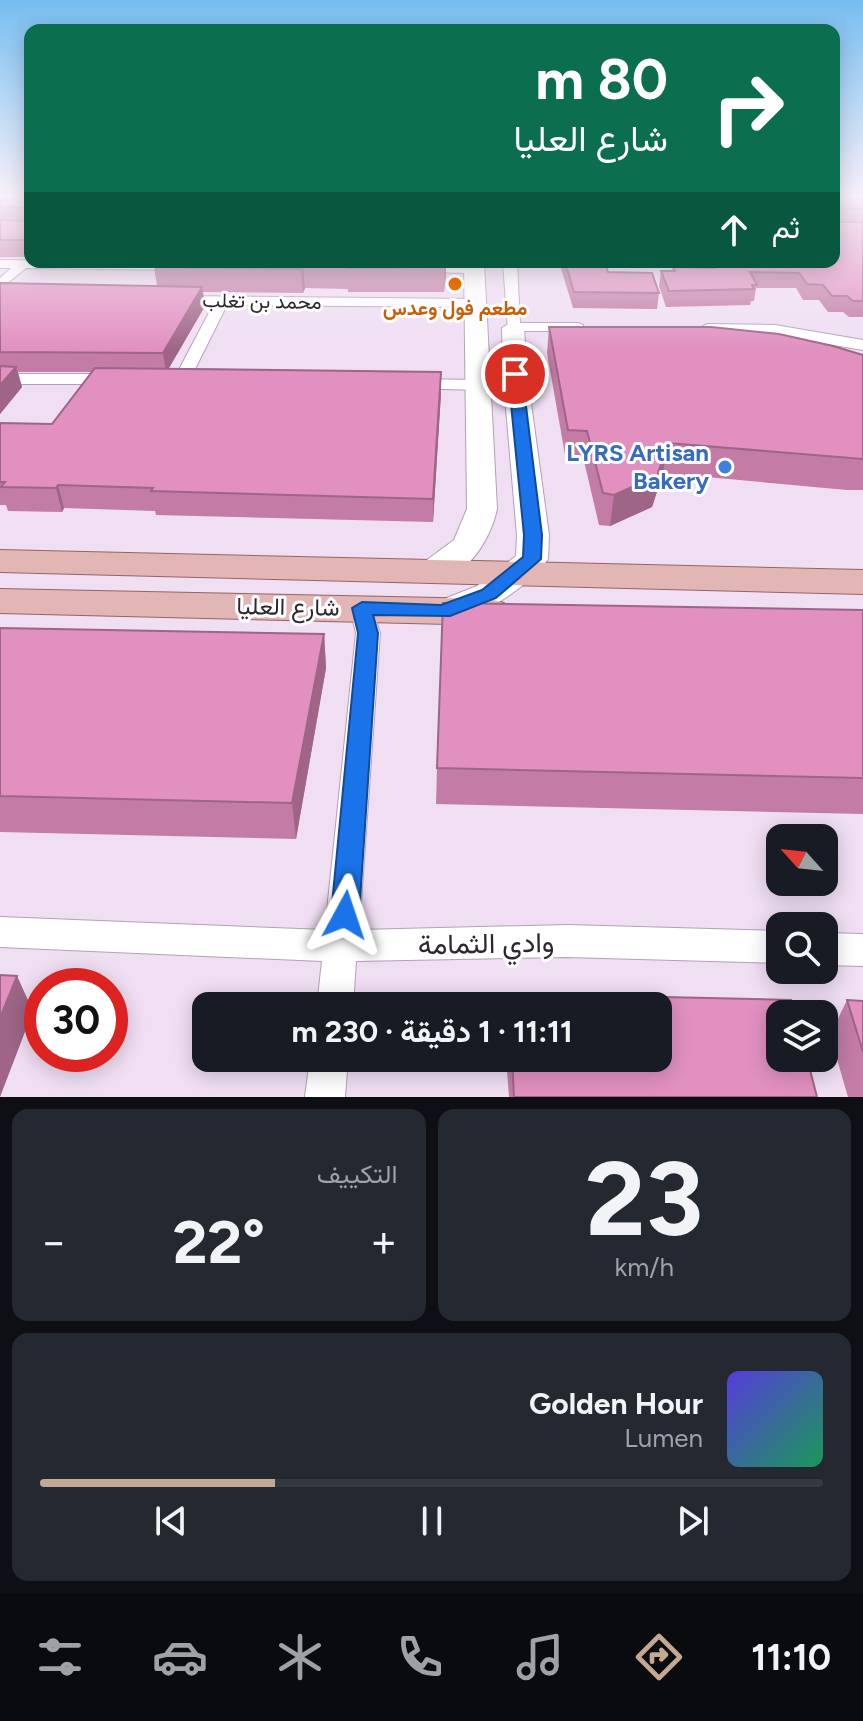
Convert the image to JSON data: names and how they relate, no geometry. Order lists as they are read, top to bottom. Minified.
{"streets":{"main road":["شارع العليا"],"street":["محمد بن تغلب","وادي الثمامة"]},"places":["مطعم فول وعدس","LYRS Artisan Bakery"],"north":"top left","page":{"turn":["80 m","شارع العليا"],"then":"ثم","limit":"30","trip":"11:11 · 1 دقيقة · 230 m","tile":[["23","km/h"],"التكييف"],"heat":["−","22°","+"],"song":["Golden Hour","Lumen"],"tabs":"11:10"}}
